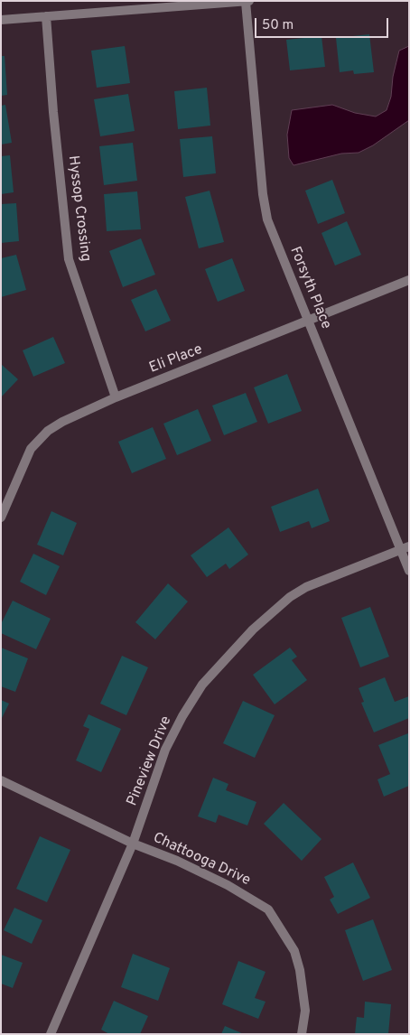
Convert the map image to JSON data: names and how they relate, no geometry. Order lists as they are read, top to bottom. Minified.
{"streets":{"street":["Hyssop Crossing","Forsyth Place","Eli Place","Pineview Drive","Chattooga Drive"]},"crossings":[["Hyssop Crossing","Eli Place"],["Forsyth Place","Eli Place"],["Forsyth Place","Pineview Drive"],["Pineview Drive","Chattooga Drive"]],"scale_bar":"50 m"}
